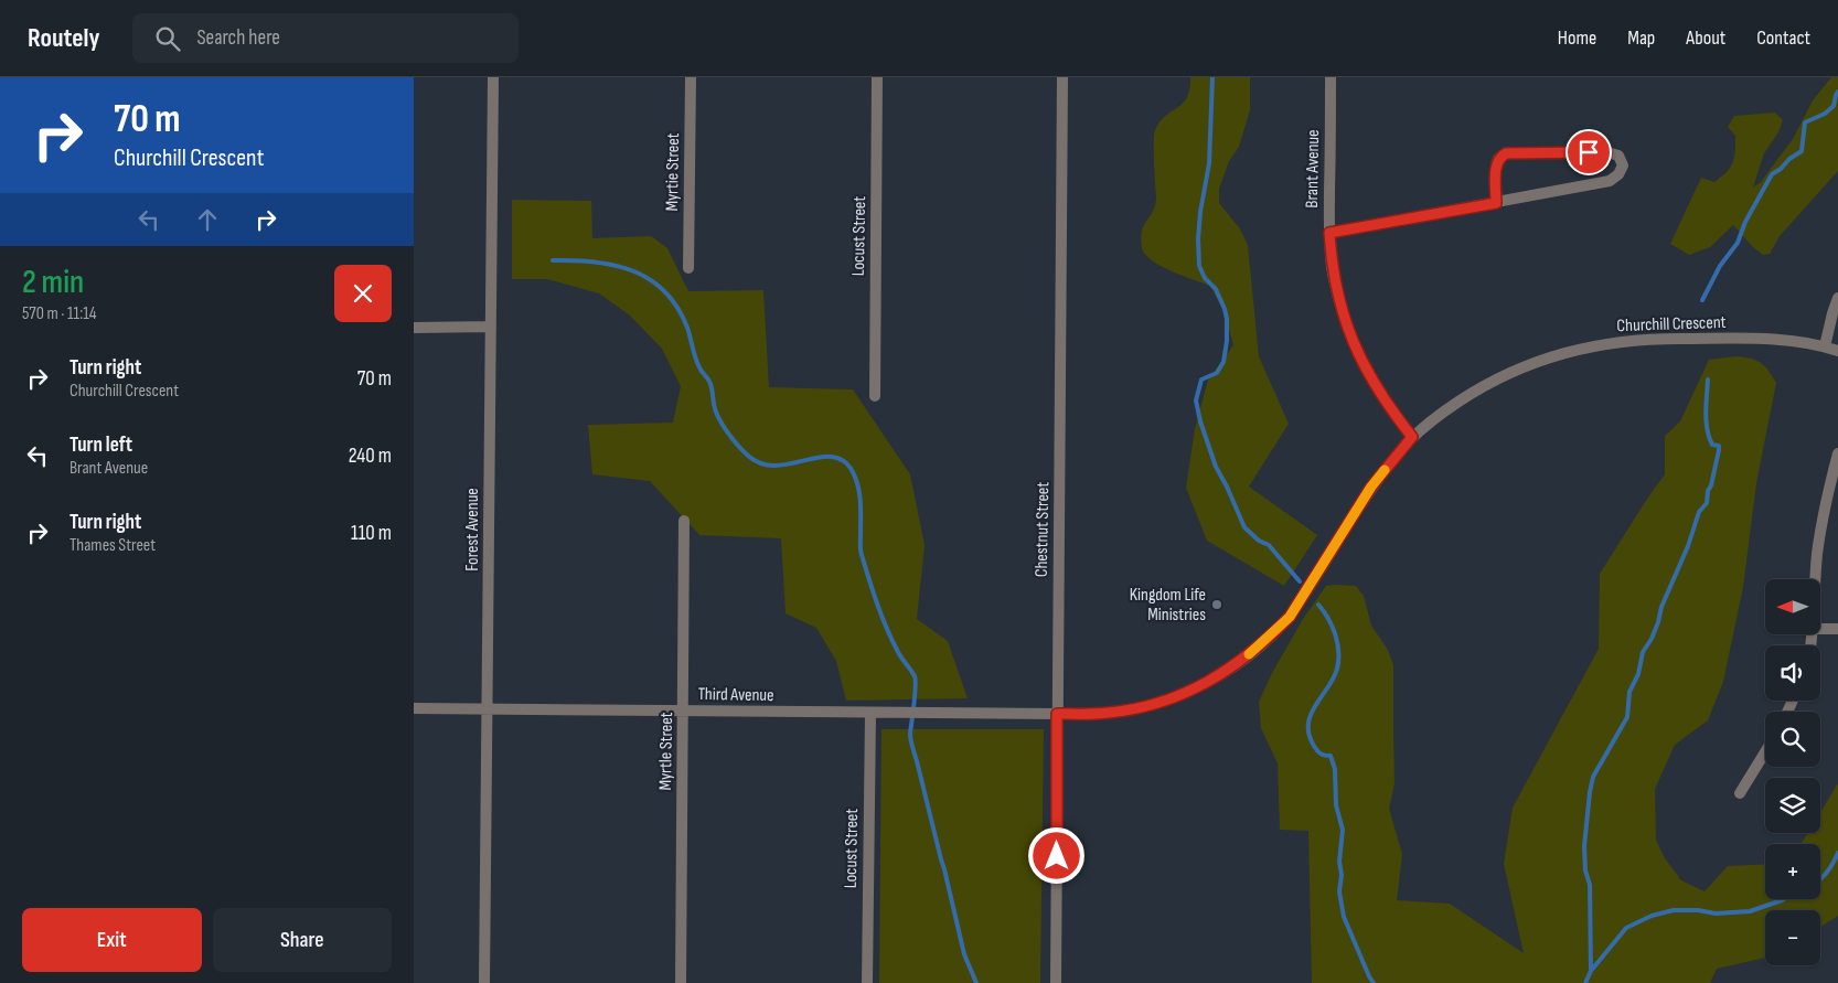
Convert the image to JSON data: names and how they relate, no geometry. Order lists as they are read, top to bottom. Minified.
{"streets":{"street":["Brant Avenue","Myrtie Street","Locust Street","Churchill Crescent","Forest Avenue","Chestnut Street","Third Avenue","Myrtle Street"]},"crossings":[["Brant Avenue","Churchill Crescent"],["Locust Street","Third Avenue"],["Churchill Crescent","Chestnut Street"],["Churchill Crescent","Third Avenue"],["Forest Avenue","Third Avenue"],["Chestnut Street","Third Avenue"],["Third Avenue","Myrtle Street"]],"places":["Kingdom Life Ministries"],"north":"left","page":{"header":"Routely","search":"Search here","nav":["Home","Map","About","Contact"],"turn":["70 m","Churchill Crescent"],"heading":["2 min","570 m · 11:14"],"list":[{"name":"Turn right","note":"Churchill Crescent","value":"70 m"},{"name":"Turn left","note":"Brant Avenue","value":"240 m"},{"name":"Turn right","note":"Thames Street","value":"110 m"}],"map_buttons":["+","−"],"buttons":["Exit","Share"]}}
